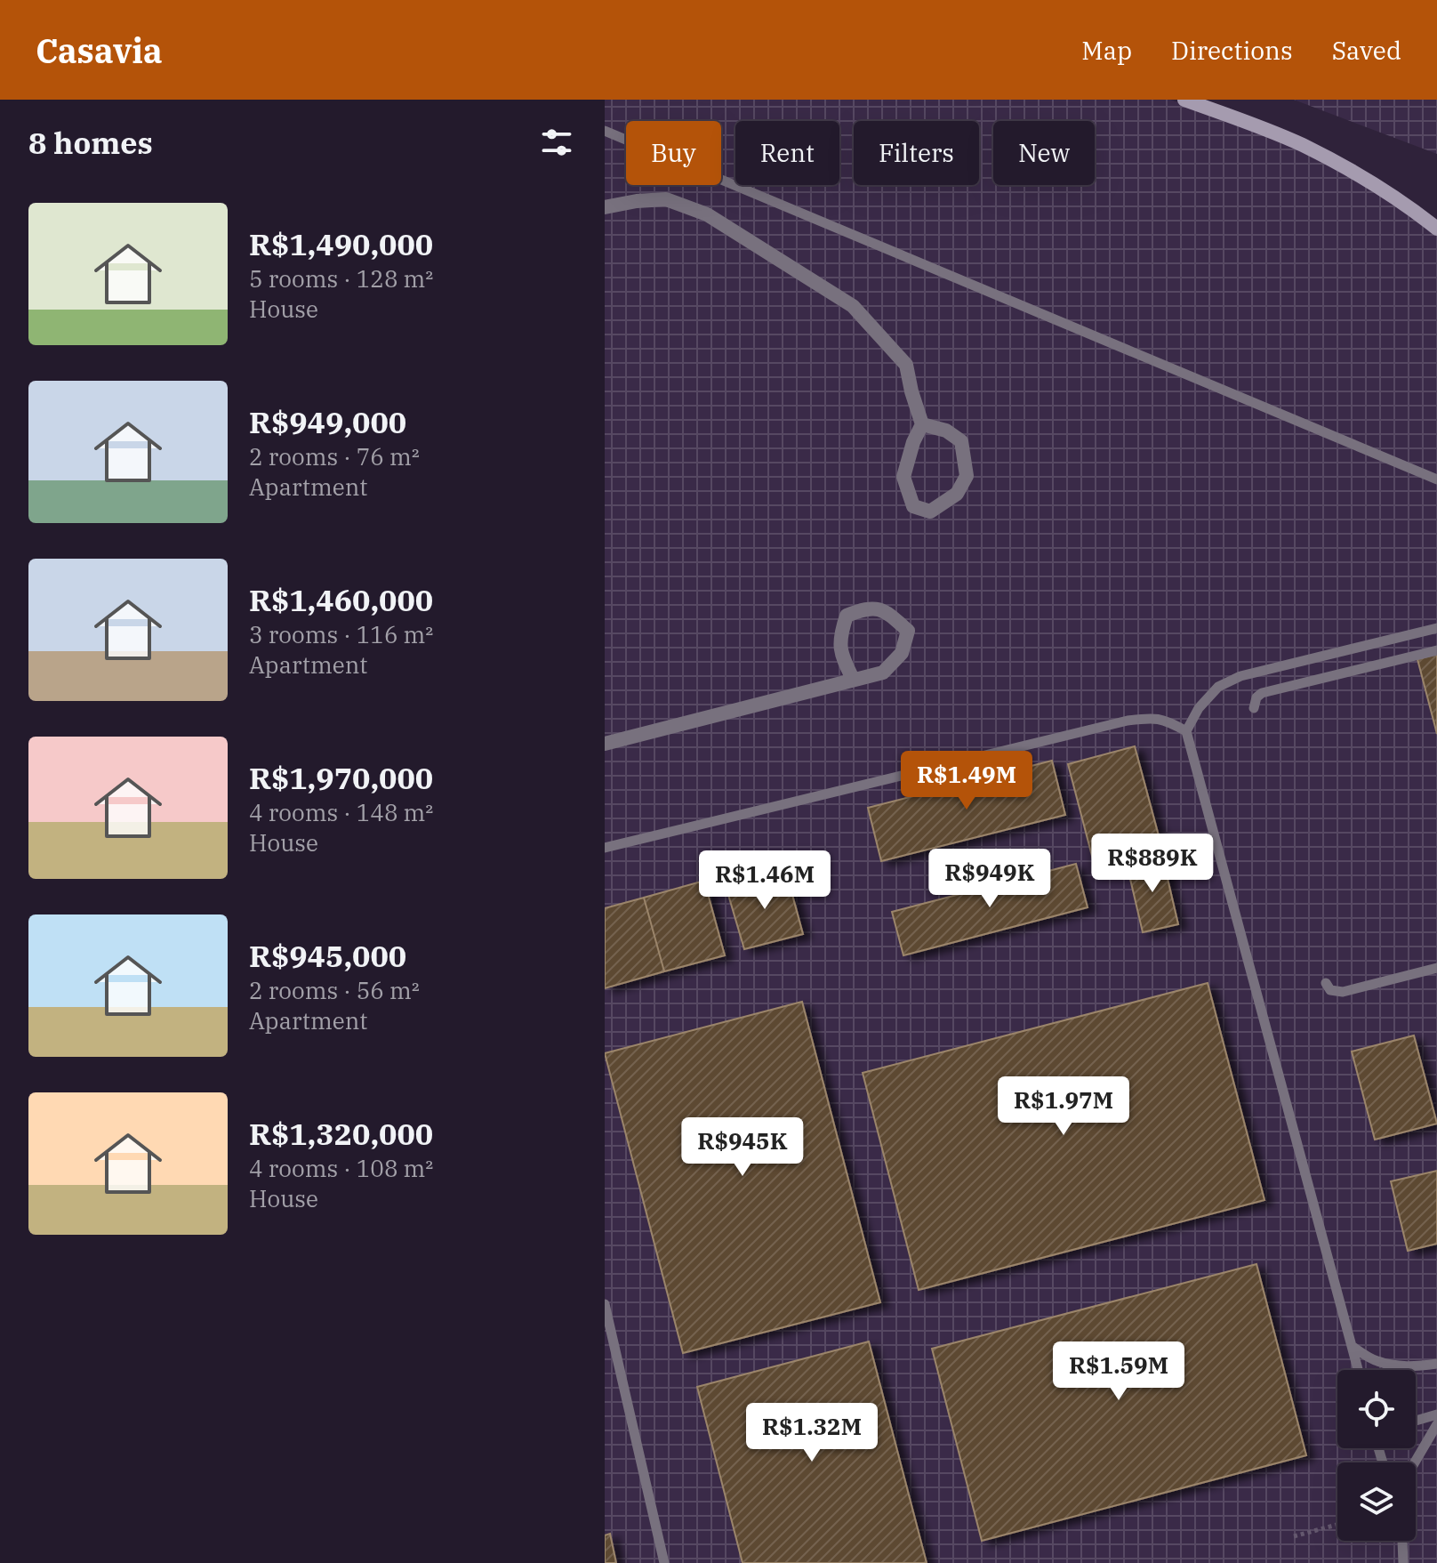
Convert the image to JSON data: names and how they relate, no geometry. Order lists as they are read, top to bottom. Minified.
{"page":{"header":"Casavia","nav":["Map","Directions","Saved"],"heading":"8 homes","chip":["Buy","Rent","Filters","New"],"list":[{"name":"R$1,490,000","note":"5 rooms · 128 m² · House"},{"name":"R$949,000","note":"2 rooms · 76 m² · Apartment"},{"name":"R$1,460,000","note":"3 rooms · 116 m² · Apartment"},{"name":"R$1,970,000","note":"4 rooms · 148 m² · House"},{"name":"R$945,000","note":"2 rooms · 56 m² · Apartment"},{"name":"R$1,320,000","note":"4 rooms · 108 m² · House"}],"price":["R$1.49M","R$889K","R$949K","R$1.46M","R$1.97M","R$945K","R$1.59M","R$1.32M"]}}
